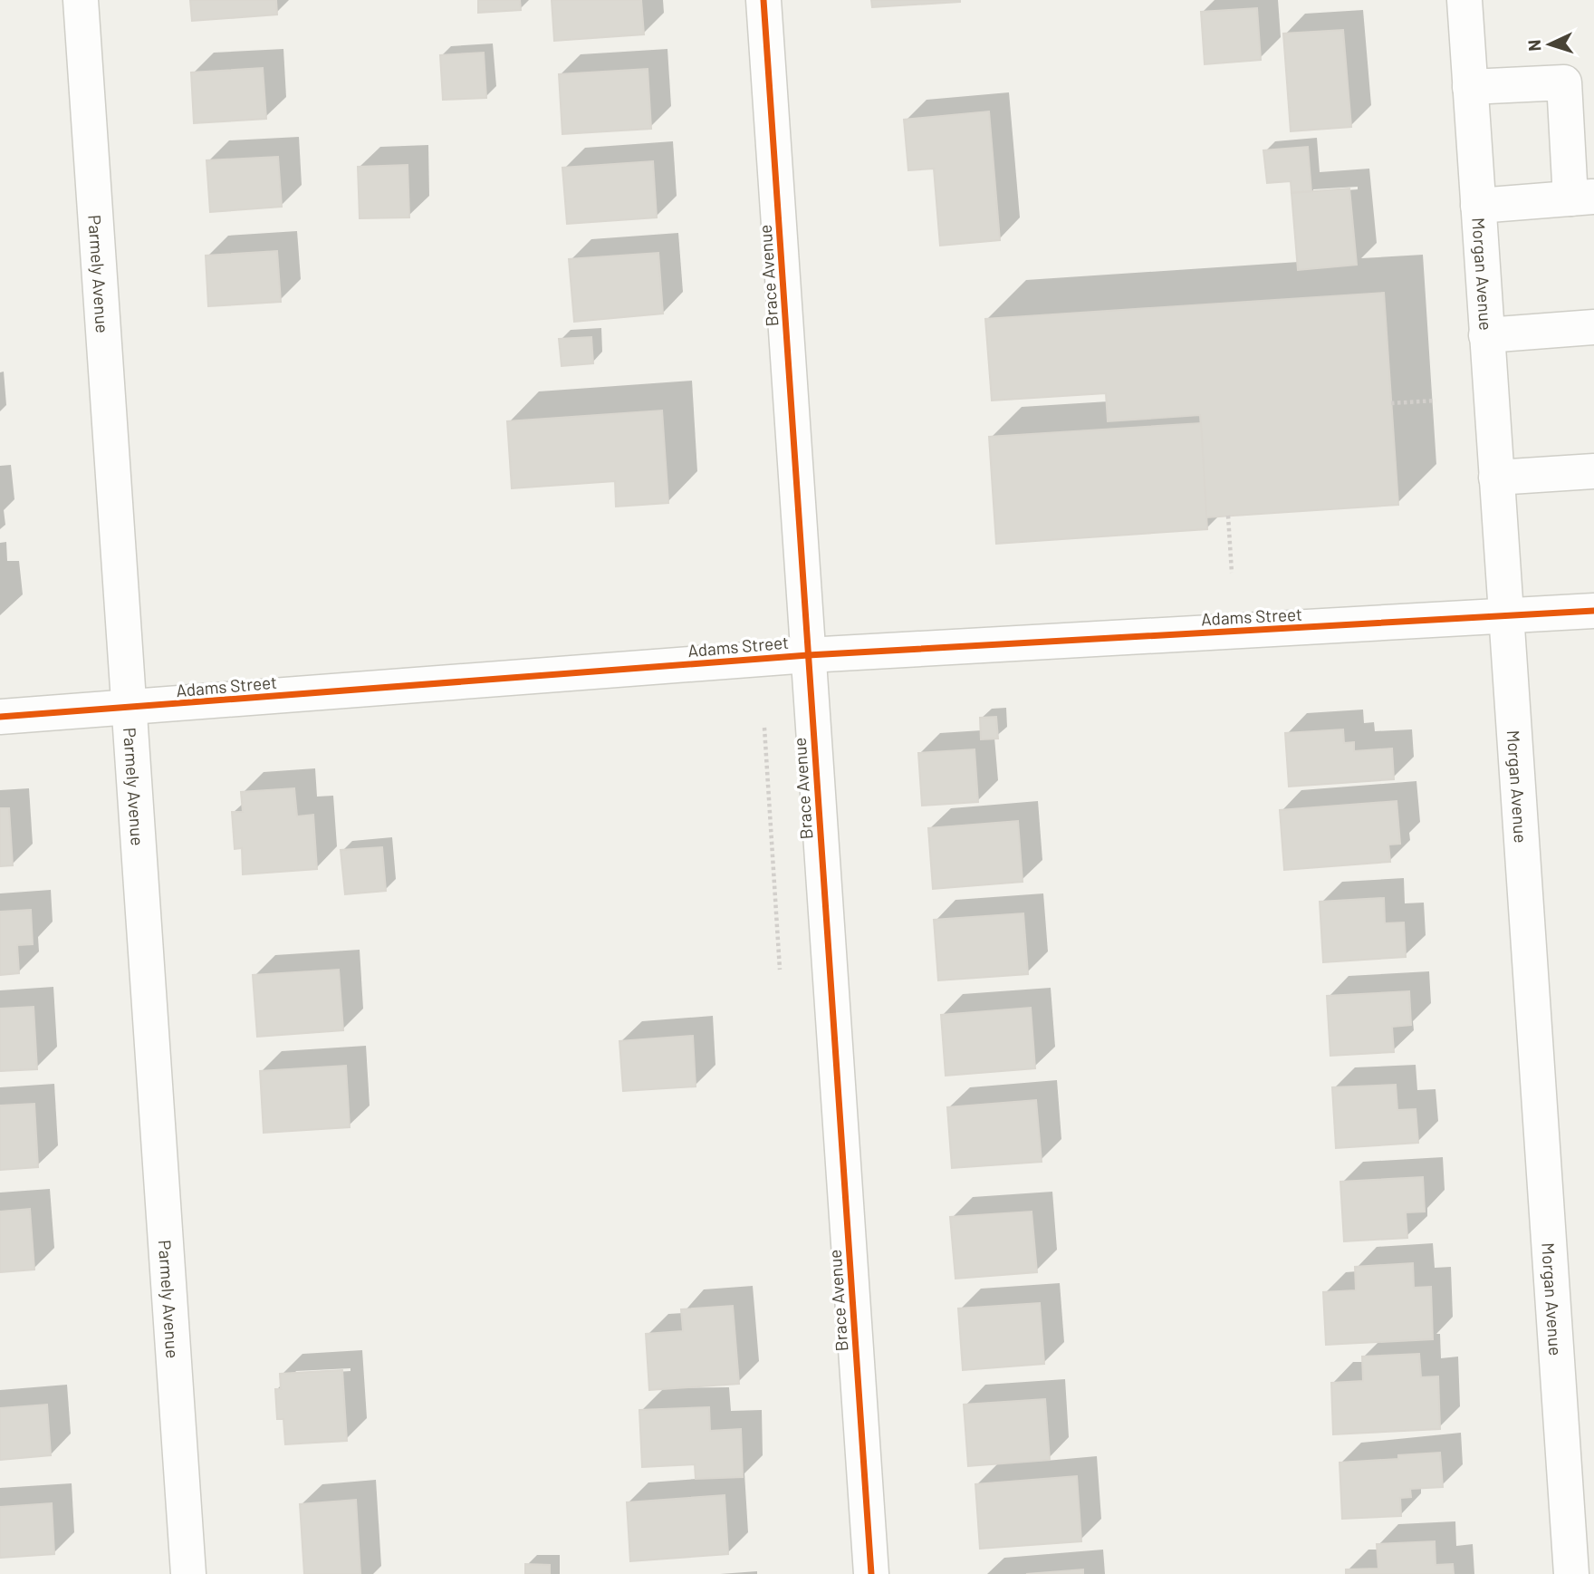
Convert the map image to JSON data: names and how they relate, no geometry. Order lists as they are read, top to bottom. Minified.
{"streets":{"street":["Parmely Avenue","Morgan Avenue","Brace Avenue","Adams Street"]},"crossings":[["Parmely Avenue","Adams Street"],["Morgan Avenue","Adams Street"],["Brace Avenue","Adams Street"]],"north":"left"}
